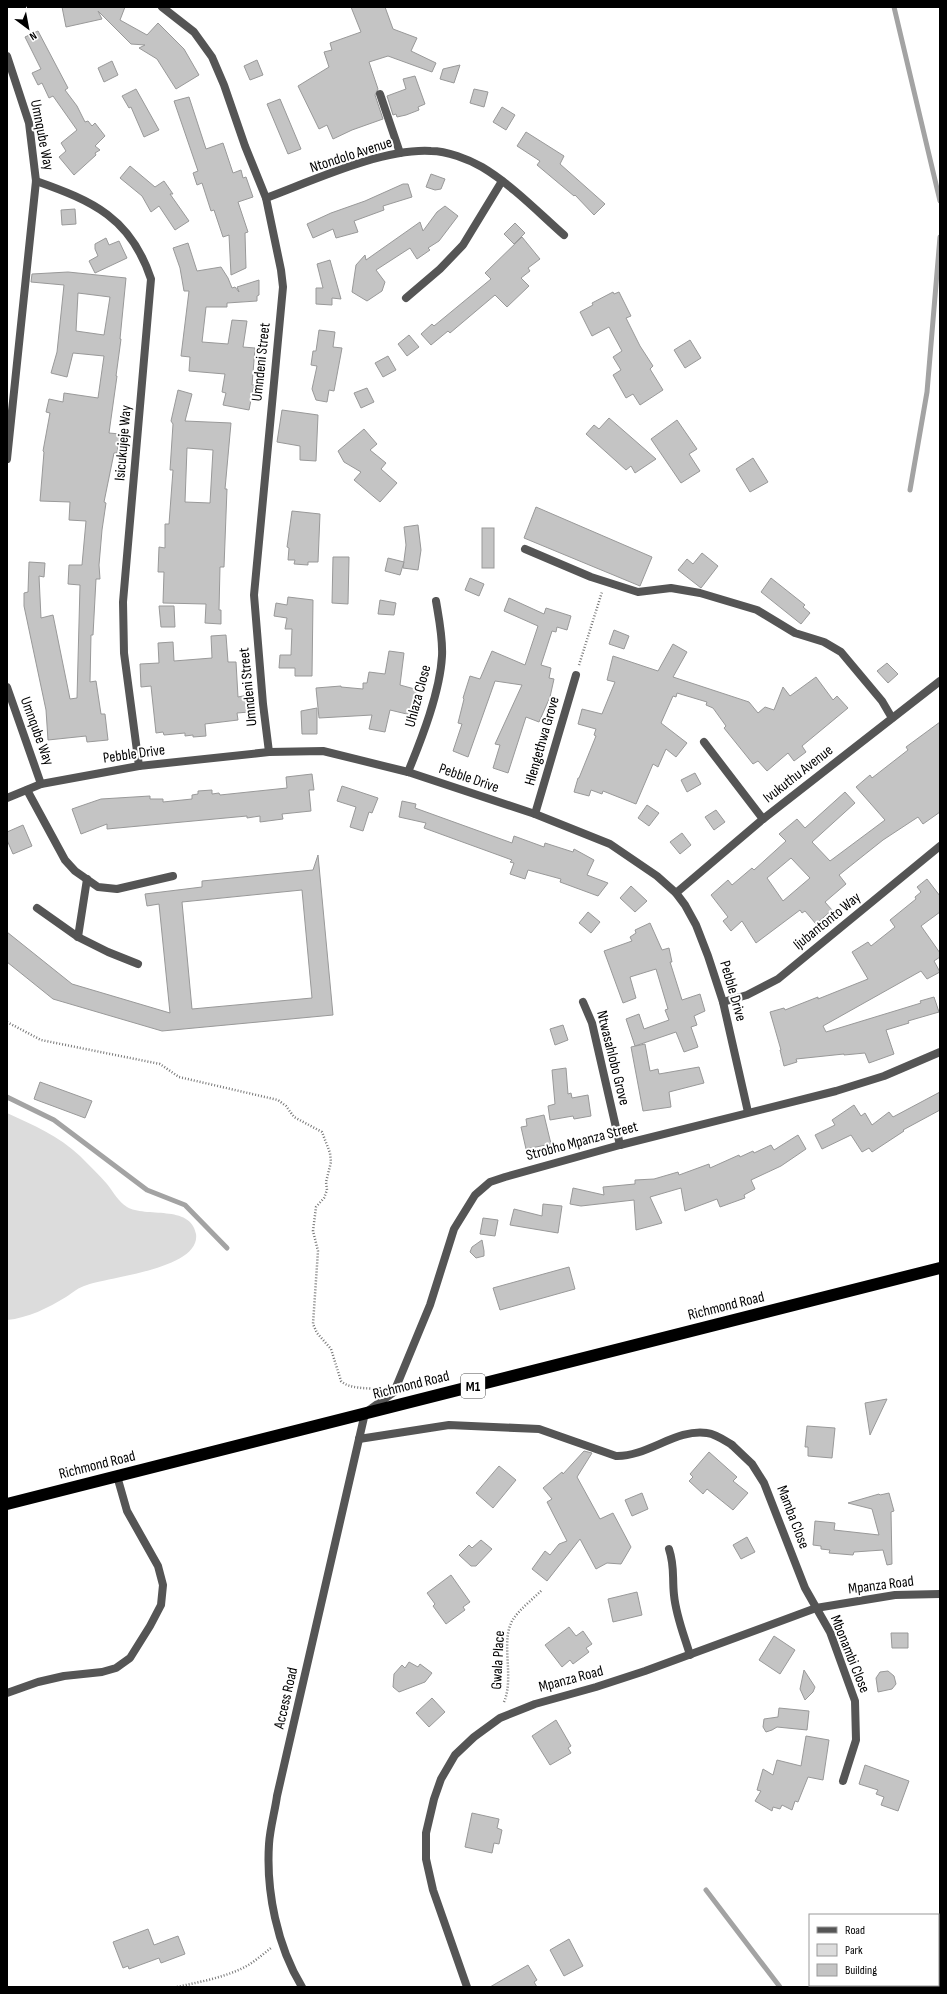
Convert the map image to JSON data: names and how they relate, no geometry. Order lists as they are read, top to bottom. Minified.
{"streets":{"highway":["Richmond Road","M1"],"street":["Umnqube Way","Ntondolo Avenue","Umndeni Street","Isicukujeje Way","Uhlaza Close","Hlengethwa Grove","Pebble Drive","Ivukuthu Avenue","Ijubantonto Way","Ntwasahlobo Grove","Strobho Mpanza Street","Mamba Close","Mpanza Road","Mbonambi Close","Access Road"],"path":["Gwala Place"]},"crossings":[["Umnqube Way","Isicukujeje Way"],["Umnqube Way","Pebble Drive"],["Ntondolo Avenue","Umndeni Street"],["Umndeni Street","Pebble Drive"],["Isicukujeje Way","Pebble Drive"],["Uhlaza Close","Pebble Drive"],["Hlengethwa Grove","Pebble Drive"],["Pebble Drive","Ivukuthu Avenue"],["Pebble Drive","Ijubantonto Way"],["Pebble Drive","Strobho Mpanza Street"],["Ntwasahlobo Grove","Strobho Mpanza Street"],["Richmond Road","Access Road"],["Mamba Close","Mpanza Road"],["Mamba Close","Mbonambi Close"],["Mamba Close","Access Road"],["Mpanza Road","Mbonambi Close"],["Mpanza Road","Gwala Place"]],"legend":["Road","Park","Building"],"north":"bottom right"}
